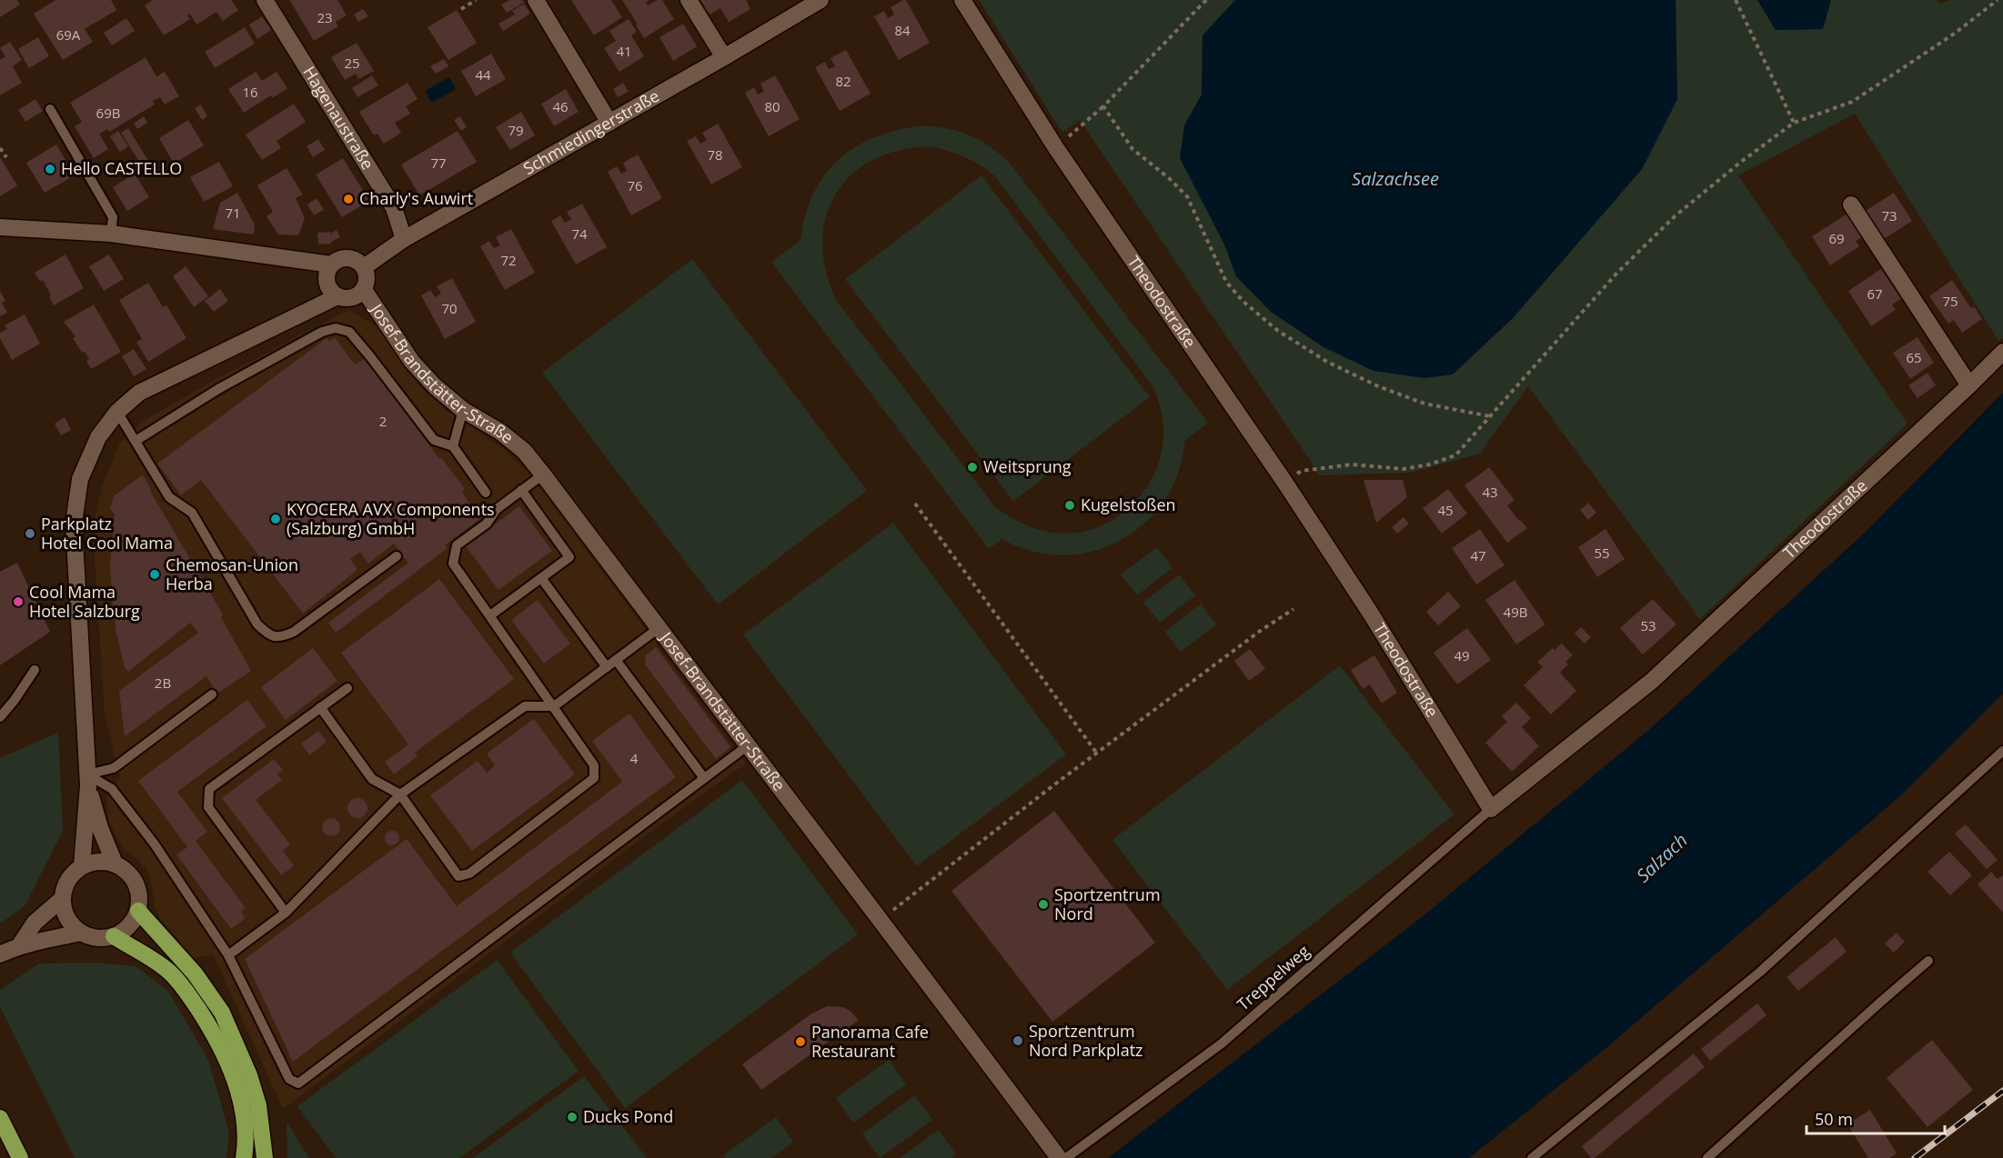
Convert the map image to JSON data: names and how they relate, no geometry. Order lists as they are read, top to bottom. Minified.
{"streets":{"street":["Hagenaustraße","Schmiedingerstraße","Theodostraße","Josef-Brandstätter-Straße"],"lane":["Treppelweg"]},"crossings":[["Hagenaustraße","Schmiedingerstraße"],["Schmiedingerstraße","Josef-Brandstätter-Straße"],["Theodostraße","Treppelweg"]],"water":["Salzachsee","Salzach"],"places":["Hello CASTELLO","Charly's Auwirt","Weitsprung","Kugelstoßen","KYOCERA AVX Components (Salzburg) GmbH","Parkplatz Hotel Cool Mama","Chemosan-Union Herba","Cool Mama Hotel Salzburg","Sportzentrum Nord","Sportzentrum Nord Parkplatz","Panorama Cafe Restaurant","Ducks Pond"],"house_numbers":["23","84","69A","41","25","44","82","16","46","80","69B","79","78","77","76","71","73","74","69","72","67","75","70","65","2","43","45","55","47","49B","53","49","2B","4"],"scale_bar":"50 m"}
